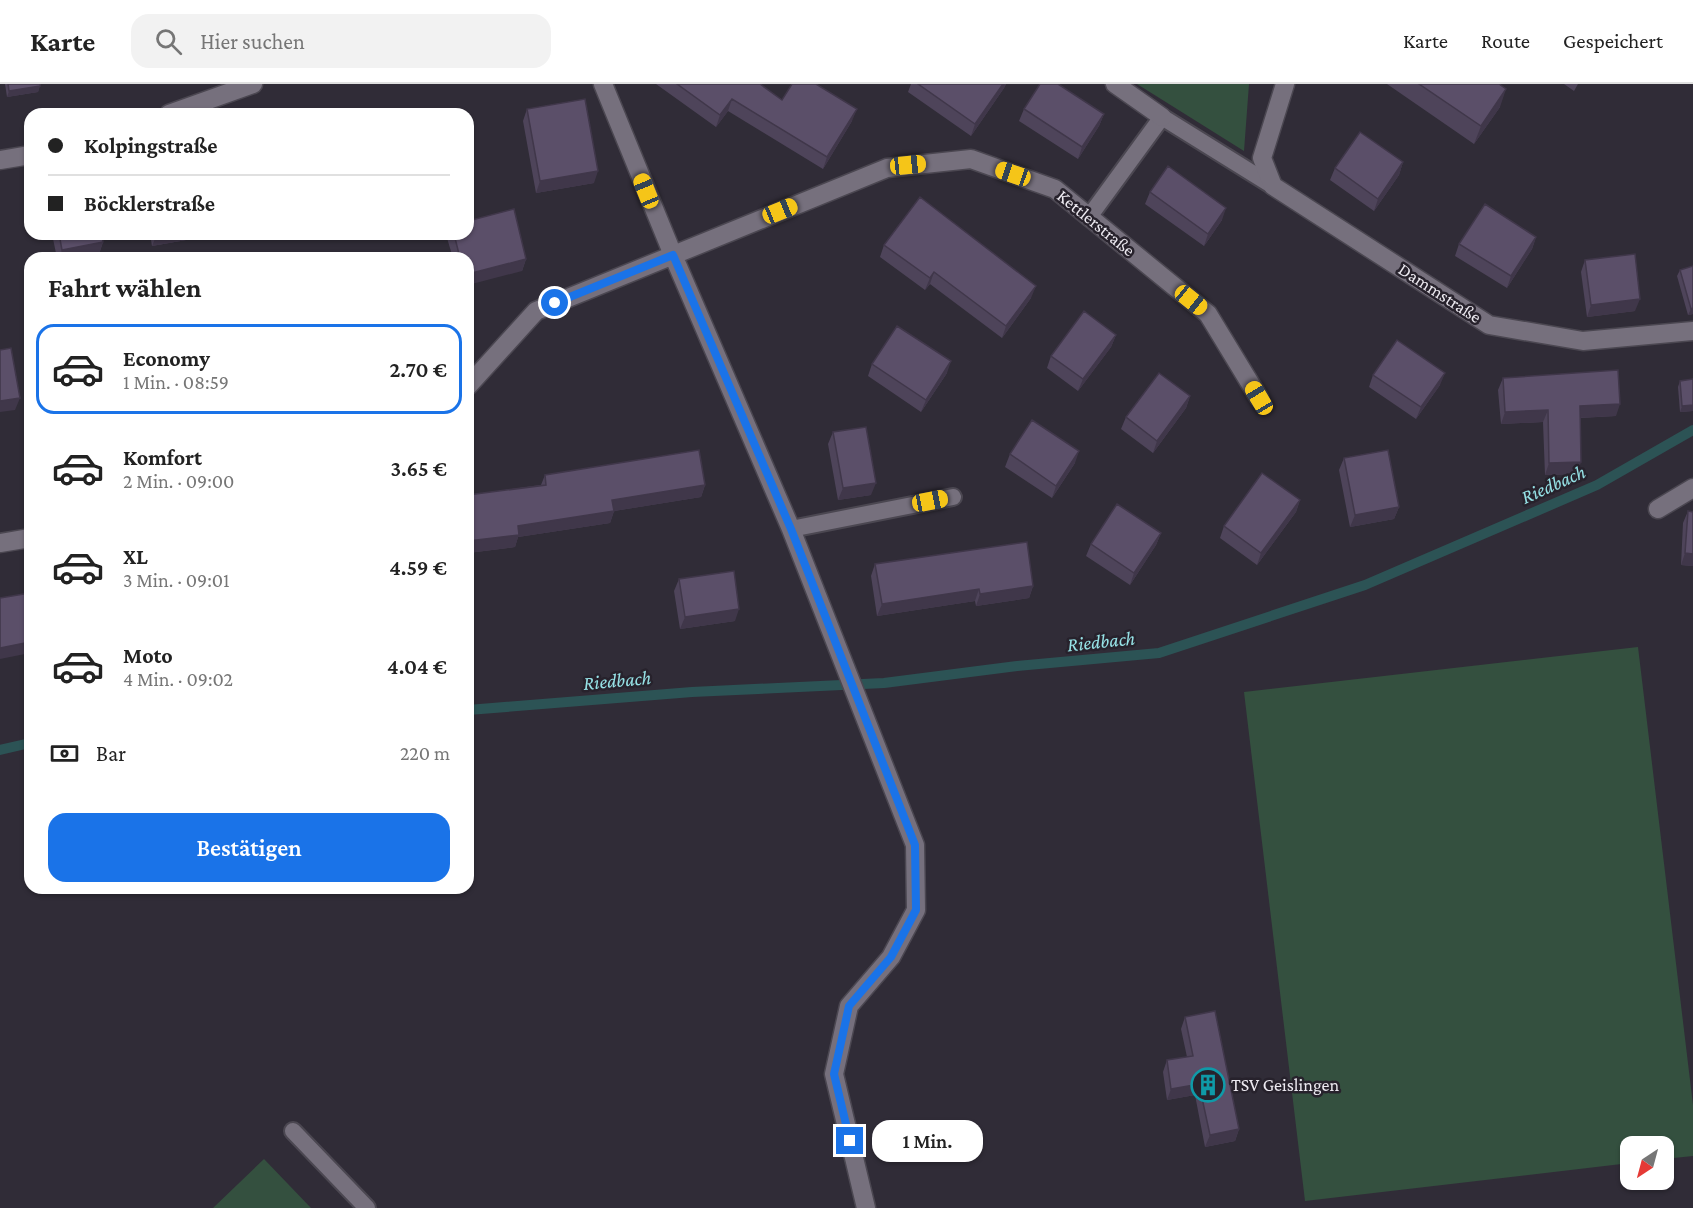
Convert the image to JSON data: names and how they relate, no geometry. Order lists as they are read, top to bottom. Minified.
{"streets":{"street":["Kettlerstraße","Dammstraße"]},"water":["Riedbach"],"places":{"building":["TSV Geislingen"]},"north":"bottom left","page":{"header":"Karte","search":"Hier suchen","nav":["Karte","Route","Gespeichert"],"banner":["Kolpingstraße","Böcklerstraße"],"heading":"Fahrt wählen","list":[{"name":"Economy","note":"1 Min. · 08:59","value":"2.70 €"},{"name":"Komfort","note":"2 Min. · 09:00","value":"3.65 €"},{"name":"XL","note":"3 Min. · 09:01","value":"4.59 €"},{"name":"Moto","note":"4 Min. · 09:02","value":"4.04 €"}],"pay":["Bar","220 m"],"buttons":"Bestätigen","bubble":"1 Min."}}
